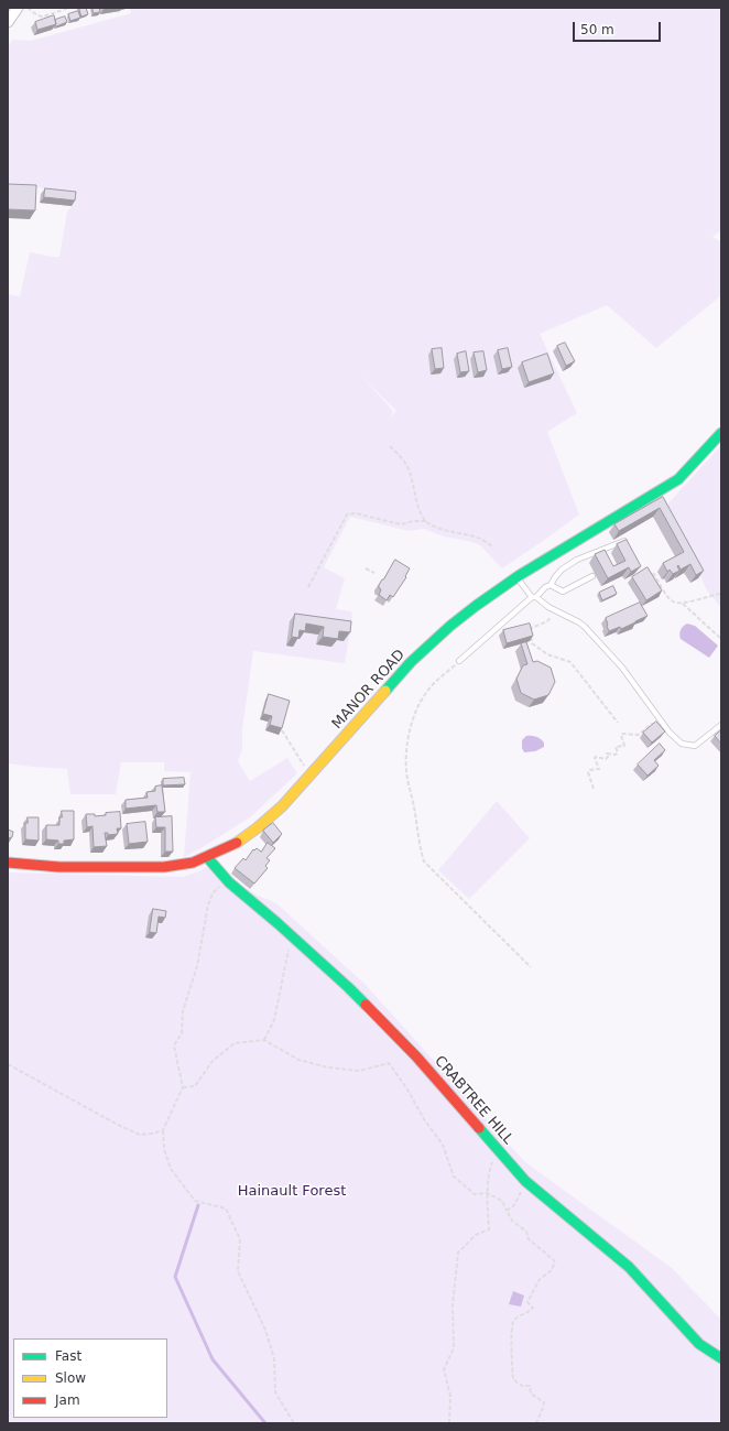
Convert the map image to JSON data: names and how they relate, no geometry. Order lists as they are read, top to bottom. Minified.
{"streets":{"street":["MANOR ROAD","CRABTREE HILL"]},"crossings":[["MANOR ROAD","CRABTREE HILL"]],"parks":["Hainault Forest"],"legend":["Fast","Slow","Jam"],"scale_bar":"50 m"}
